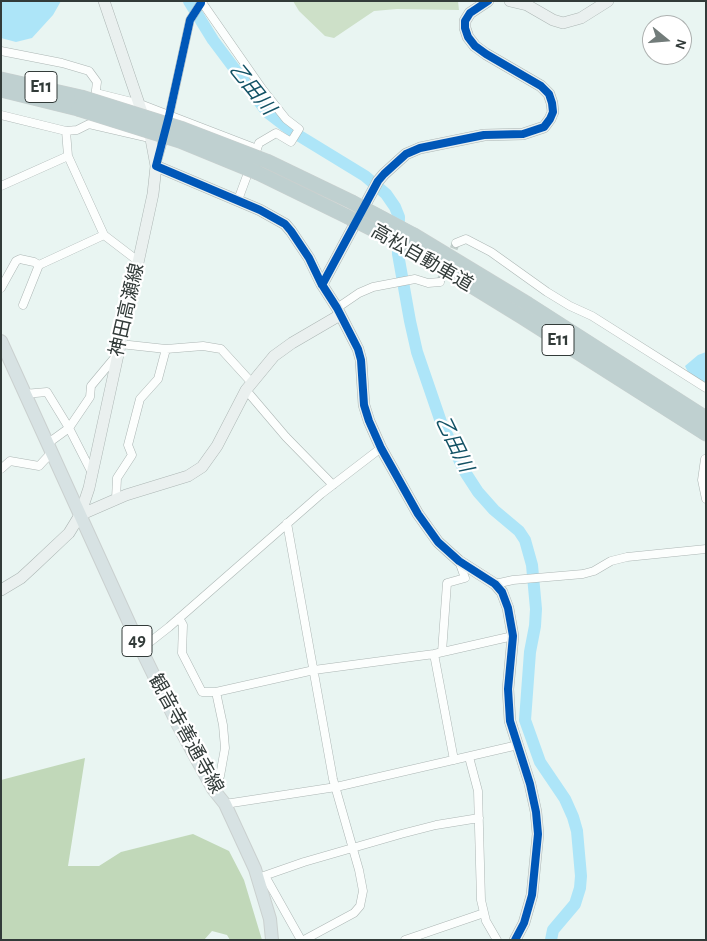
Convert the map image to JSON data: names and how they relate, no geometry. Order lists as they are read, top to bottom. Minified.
{"streets":{"highway":["E11","高松自動車道"],"main road":["49","観音寺善通寺線"],"street":["神田高瀬線"]},"crossings":[["神田高瀬線","観音寺善通寺線"]],"water":["乙田川"],"north":"right"}
